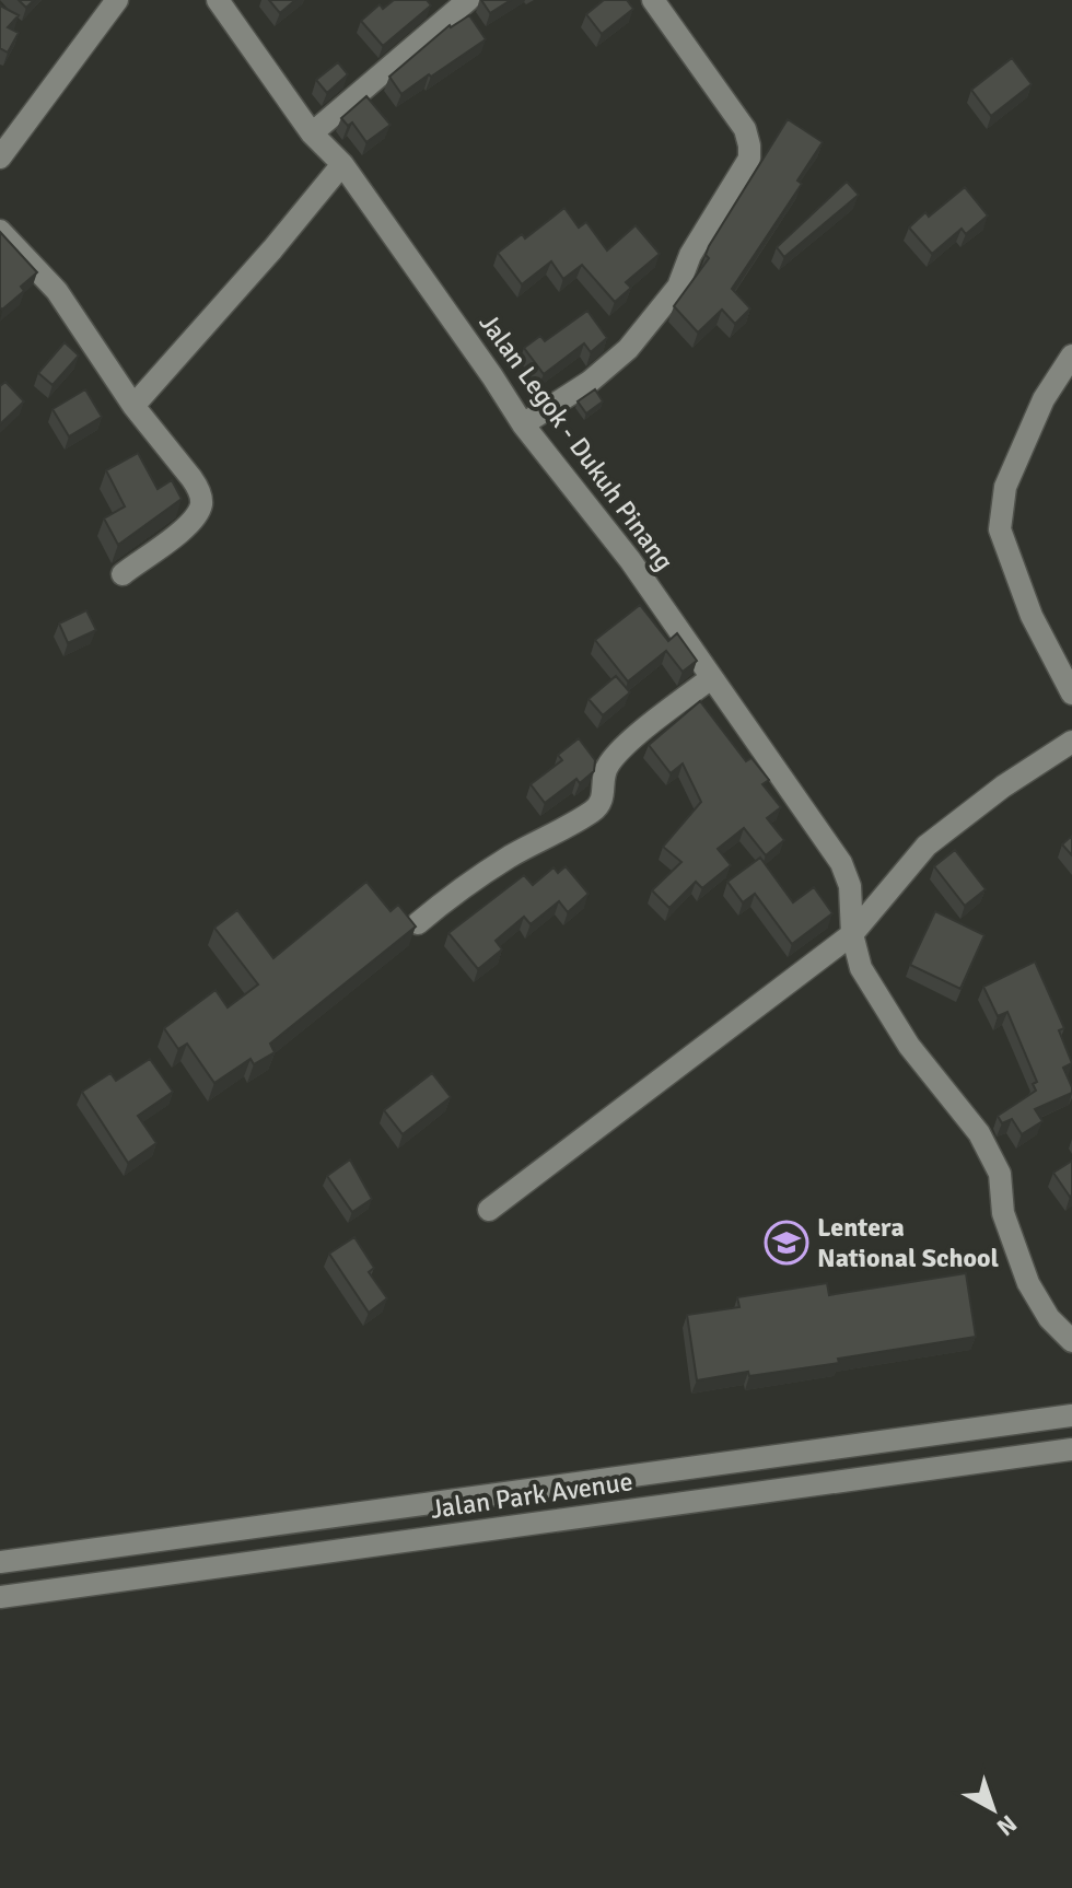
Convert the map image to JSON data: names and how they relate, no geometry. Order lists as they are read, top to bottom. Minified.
{"streets":{"street":["Jalan Legok - Dukuh Pinang","Jalan Park Avenue"]},"places":{"school or university":["Lentera National School"]},"north":"bottom right"}
